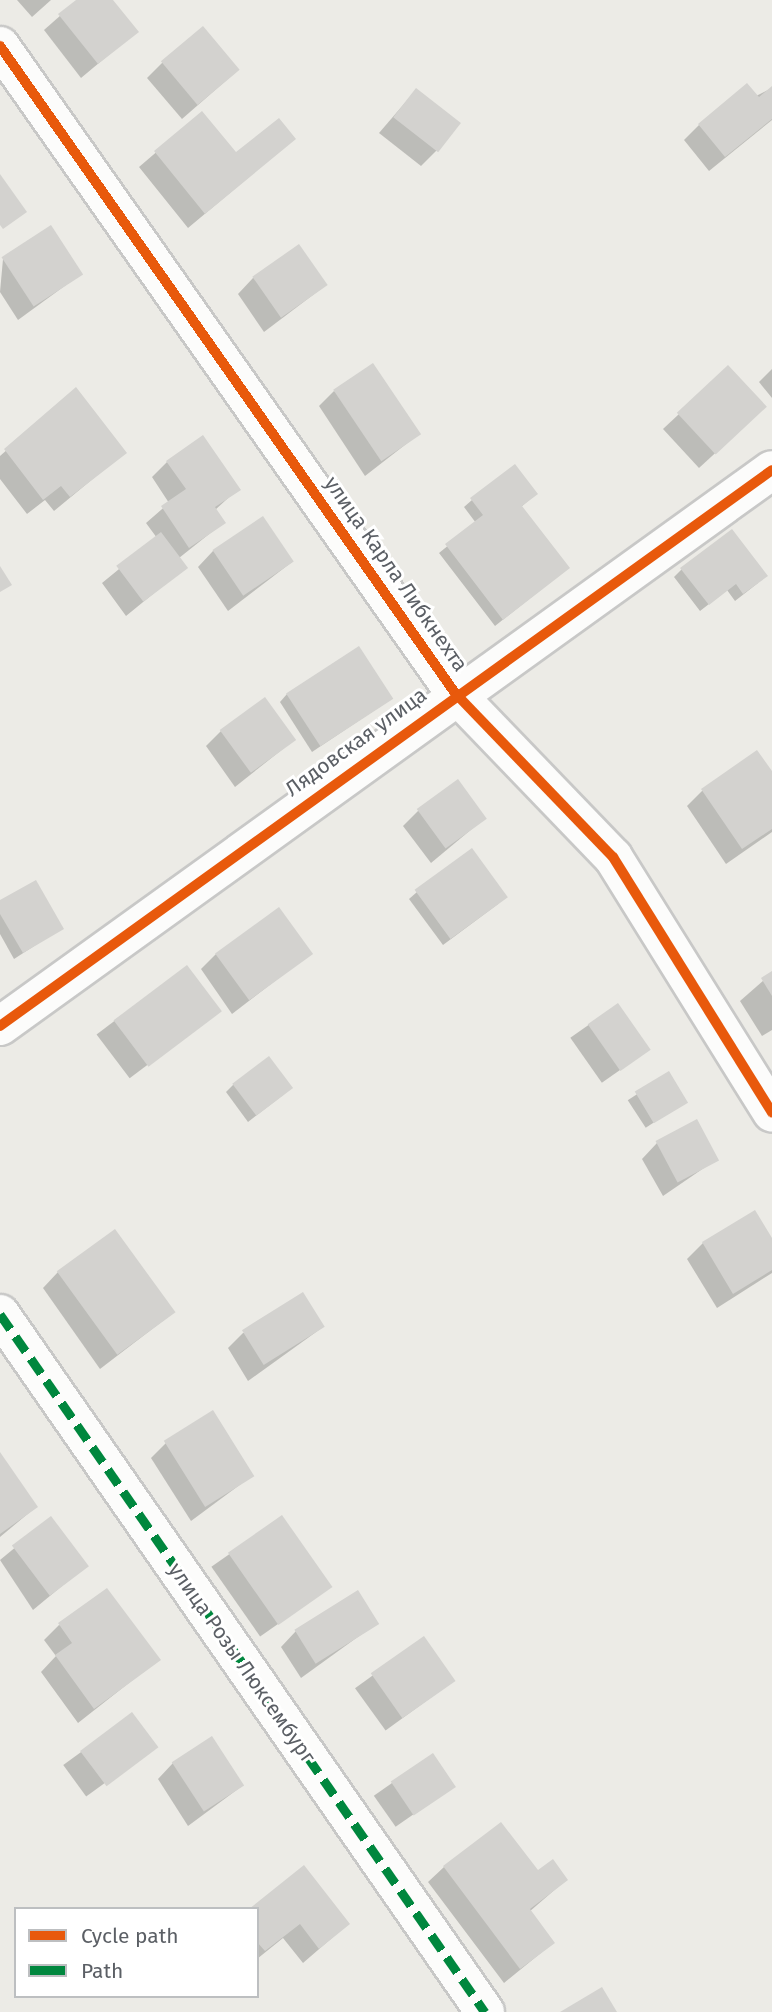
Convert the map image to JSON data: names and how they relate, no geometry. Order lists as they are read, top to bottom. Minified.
{"streets":{"street":["улица Карла Либкнехта","Лядовская улица","улица Розы Люксембург"]},"crossings":[["улица Карла Либкнехта","Лядовская улица"]],"legend":["Cycle path","Path"]}
